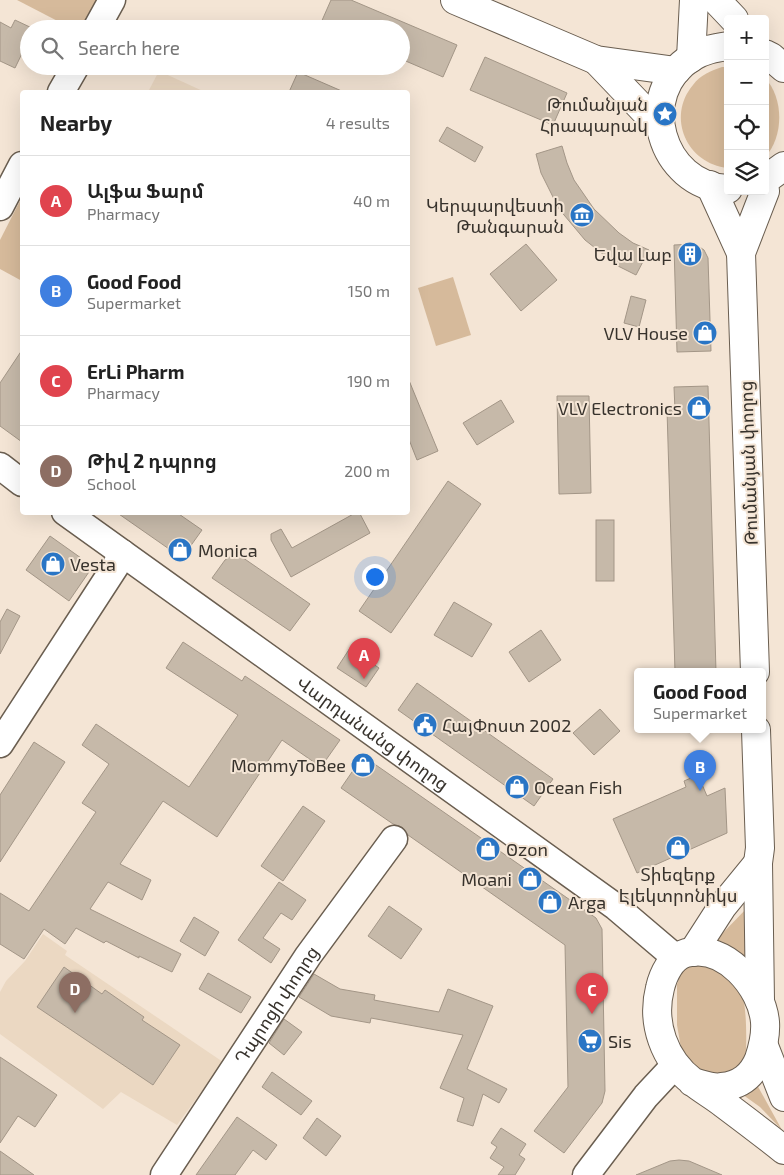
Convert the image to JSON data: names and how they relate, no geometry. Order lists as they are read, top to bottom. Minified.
{"streets":{"main road":["Թումանյան փողոց"],"street":["Վարդանանց փողոց","Դպրոցի փողոց"]},"places":{"place":["Թումանյան Հրապարակ"],"museum":["Կերպարվեստի Թանգարան"],"building":["Եվա Լաբ"],"shop":["VLV House","VLV Electronics","Monica","Vesta","MommyToBee","Ocean Fish","Տիեզերք Էլեկտրոնիկս","Ozon","Moani","Arga"],"public building":["ՀայՓոստ 2002"],"supermarket":["Sis"]},"page":{"map_buttons":["+","−"],"search":"Search here","heading":["Nearby","4 results"],"list":[{"mark":"A","name":"Ալֆա Ֆարմ","note":"Pharmacy","value":"40 m"},{"mark":"B","name":"Good Food","note":"Supermarket","value":"150 m"},{"mark":"C","name":"ErLi Pharm","note":"Pharmacy","value":"190 m"},{"mark":"D","name":"Թիվ 2 դպրոց","note":"School","value":"200 m"}],"pins":["A","B","D","C"],"popup":["Good Food","Supermarket"]}}
